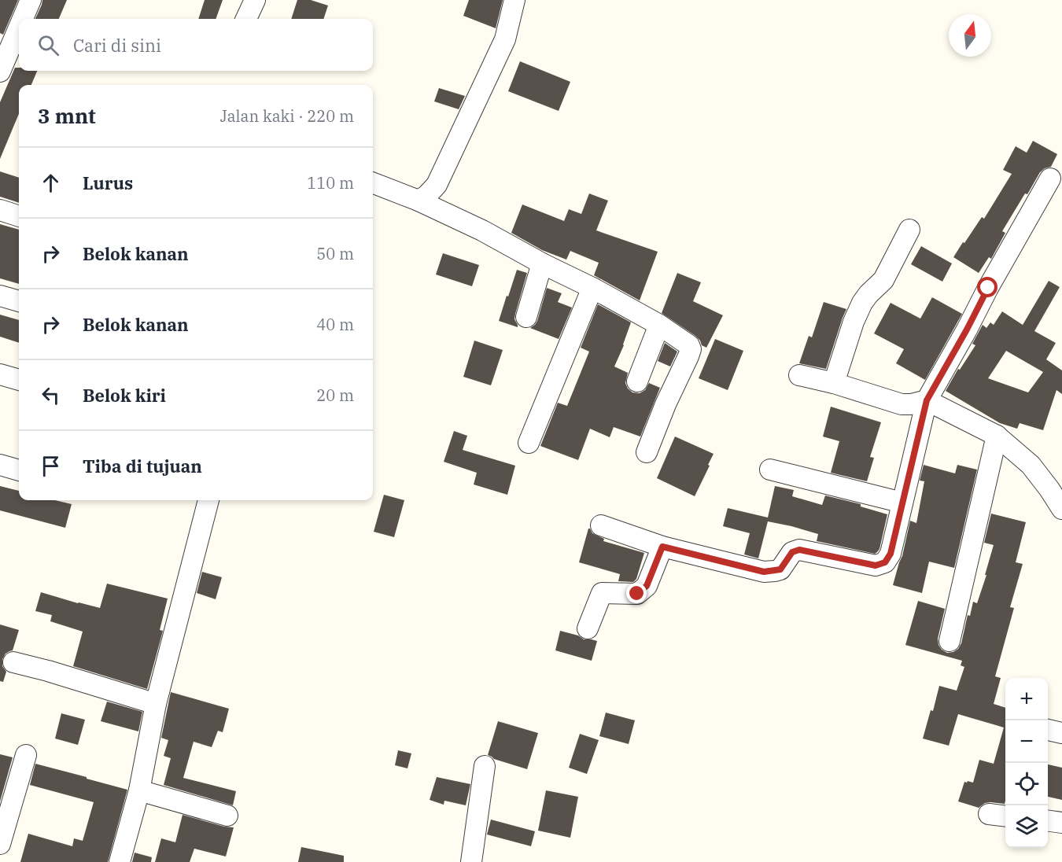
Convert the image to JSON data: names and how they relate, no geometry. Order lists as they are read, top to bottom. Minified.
{"north":"top","page":{"search":"Cari di sini","heading":["3 mnt","Jalan kaki · 220 m"],"list":[["Lurus","110 m"],["Belok kanan","50 m"],["Belok kanan","40 m"],["Belok kiri","20 m"],"Tiba di tujuan"],"map_buttons":["+","−"]}}
